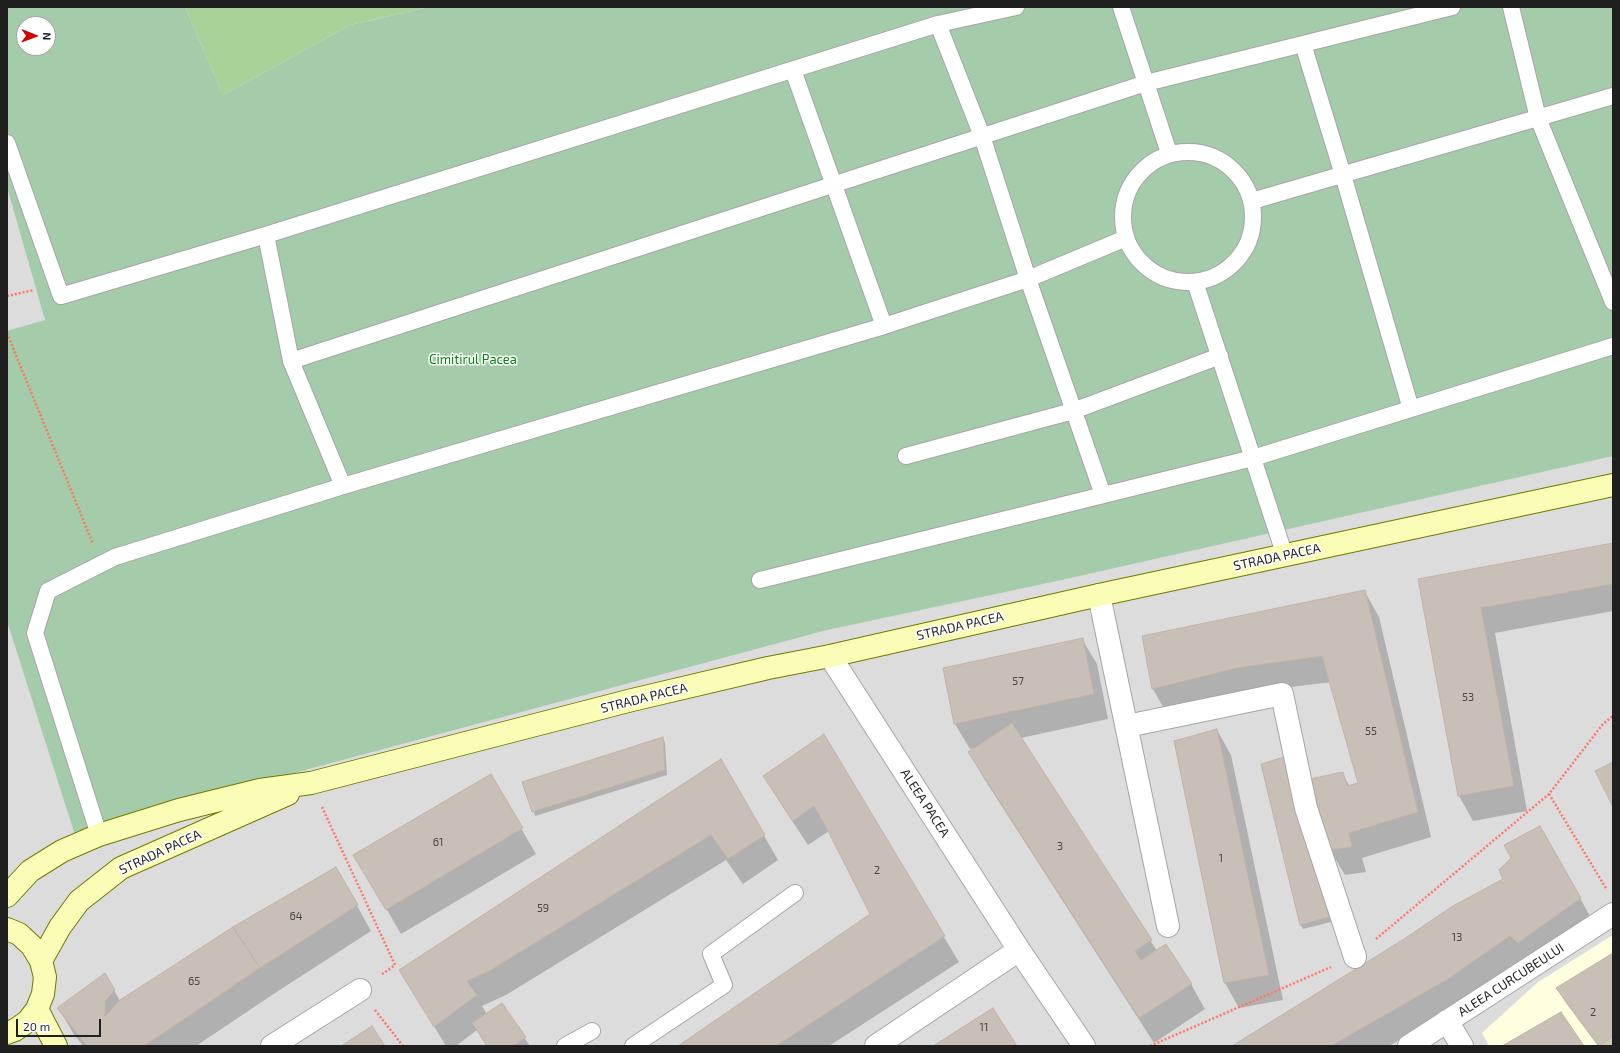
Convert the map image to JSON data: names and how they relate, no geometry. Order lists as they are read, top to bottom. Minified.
{"streets":{"main road":["STRADA PACEA"],"street":["ALEEA PACEA","ALEEA CURCUBEULUI"]},"crossings":[["STRADA PACEA","ALEEA PACEA"]],"parks":["Cimitirul Pacea"],"house_numbers":["57","53","55","61","3","1","2","59","64","13","65","2","11"],"scale_bar":"20 m","north":"right"}
